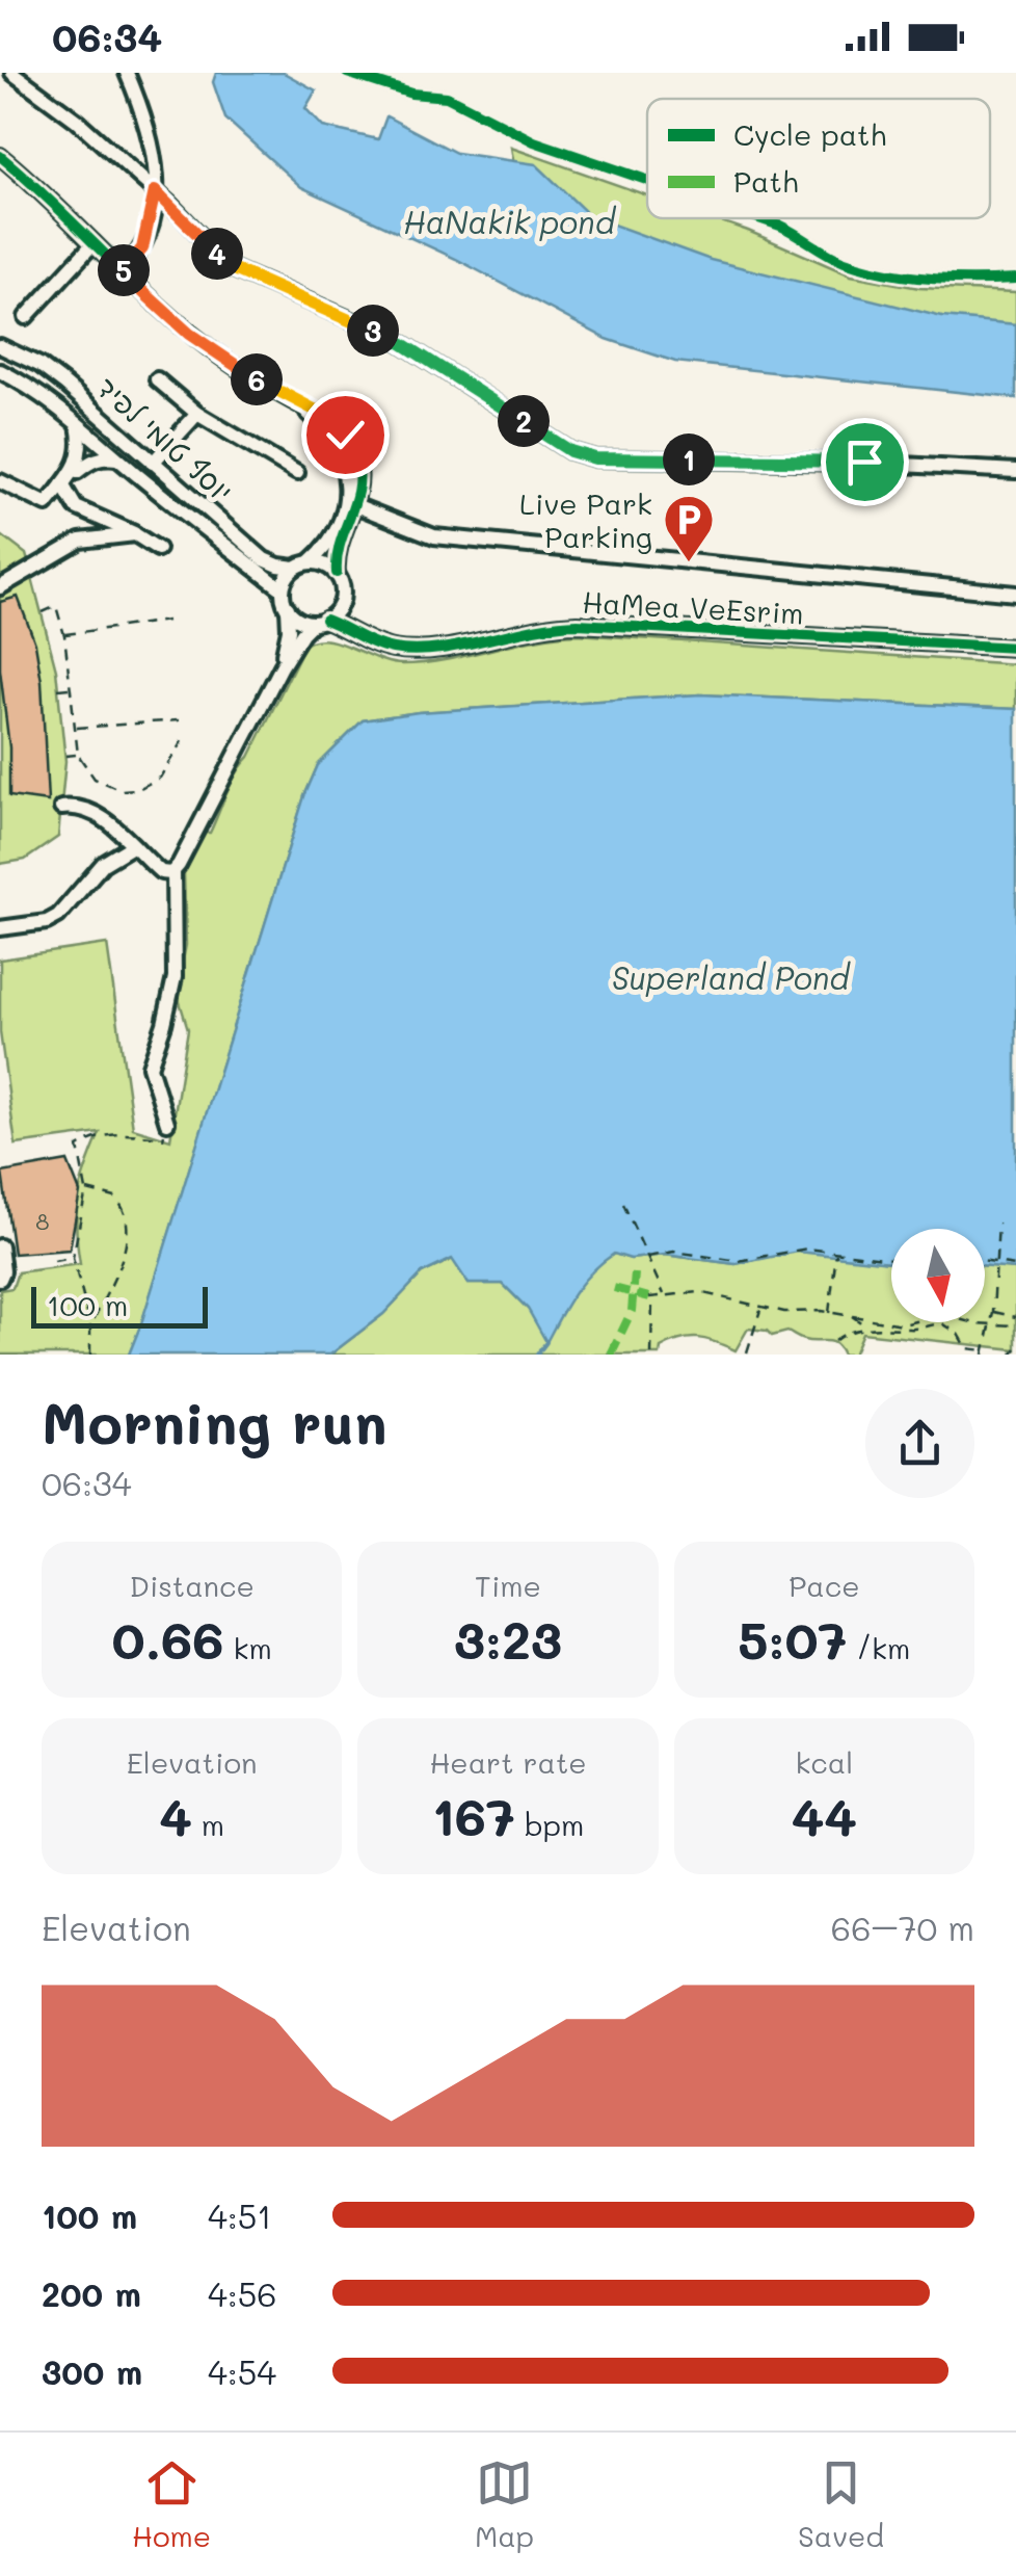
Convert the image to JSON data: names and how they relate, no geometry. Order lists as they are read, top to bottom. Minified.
{"streets":{"street":["יוסף טומי לפיד","HaMea VeEsrim"]},"crossings":[["יוסף טומי לפיד","HaMea VeEsrim"]],"water":["HaNakik pond","Superland Pond"],"places":{"parking":["Live Park Parking"]},"house_numbers":["8"],"legend":["Cycle path","Path"],"scale_bar":"100 m","north":"bottom","page":{"status":"06:34","pins":["4","5","3","6","2","1"],"scale":"100 m","heading":["Morning run","06:34"],"stats":[["Distance","0.66 km"],["Time","3:23"],["Pace","5:07 /km"],["Elevation","4 m"],["Heart rate","167 bpm"],["kcal","44"]],"chart":["Elevation","66–70 m"],"list":[{"name":"100 m","note":"4:51"},{"name":"200 m","note":"4:56"},{"name":"300 m","note":"4:54"}],"tabs":["Home","Map","Saved"]}}
